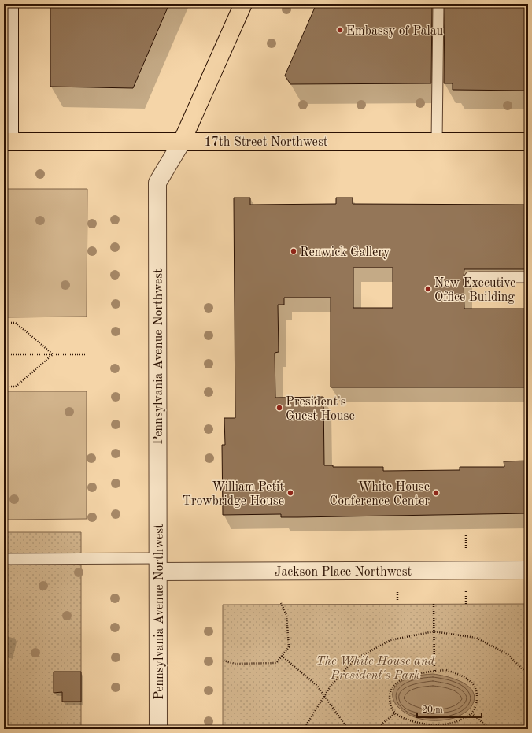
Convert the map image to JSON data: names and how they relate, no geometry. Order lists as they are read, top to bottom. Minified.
{"streets":{"main road":["17th Street Northwest","Pennsylvania Avenue Northwest"],"street":["Jackson Place Northwest"]},"crossings":[["17th Street Northwest","Pennsylvania Avenue Northwest"],["Pennsylvania Avenue Northwest","Jackson Place Northwest"]],"parks":["The White House and President's Park"],"places":["Embassy of Palau","Renwick Gallery","New Executive Office Building","President's Guest House","William Petit Trowbridge House","White House Conference Center"],"scale_bar":"20 m"}
